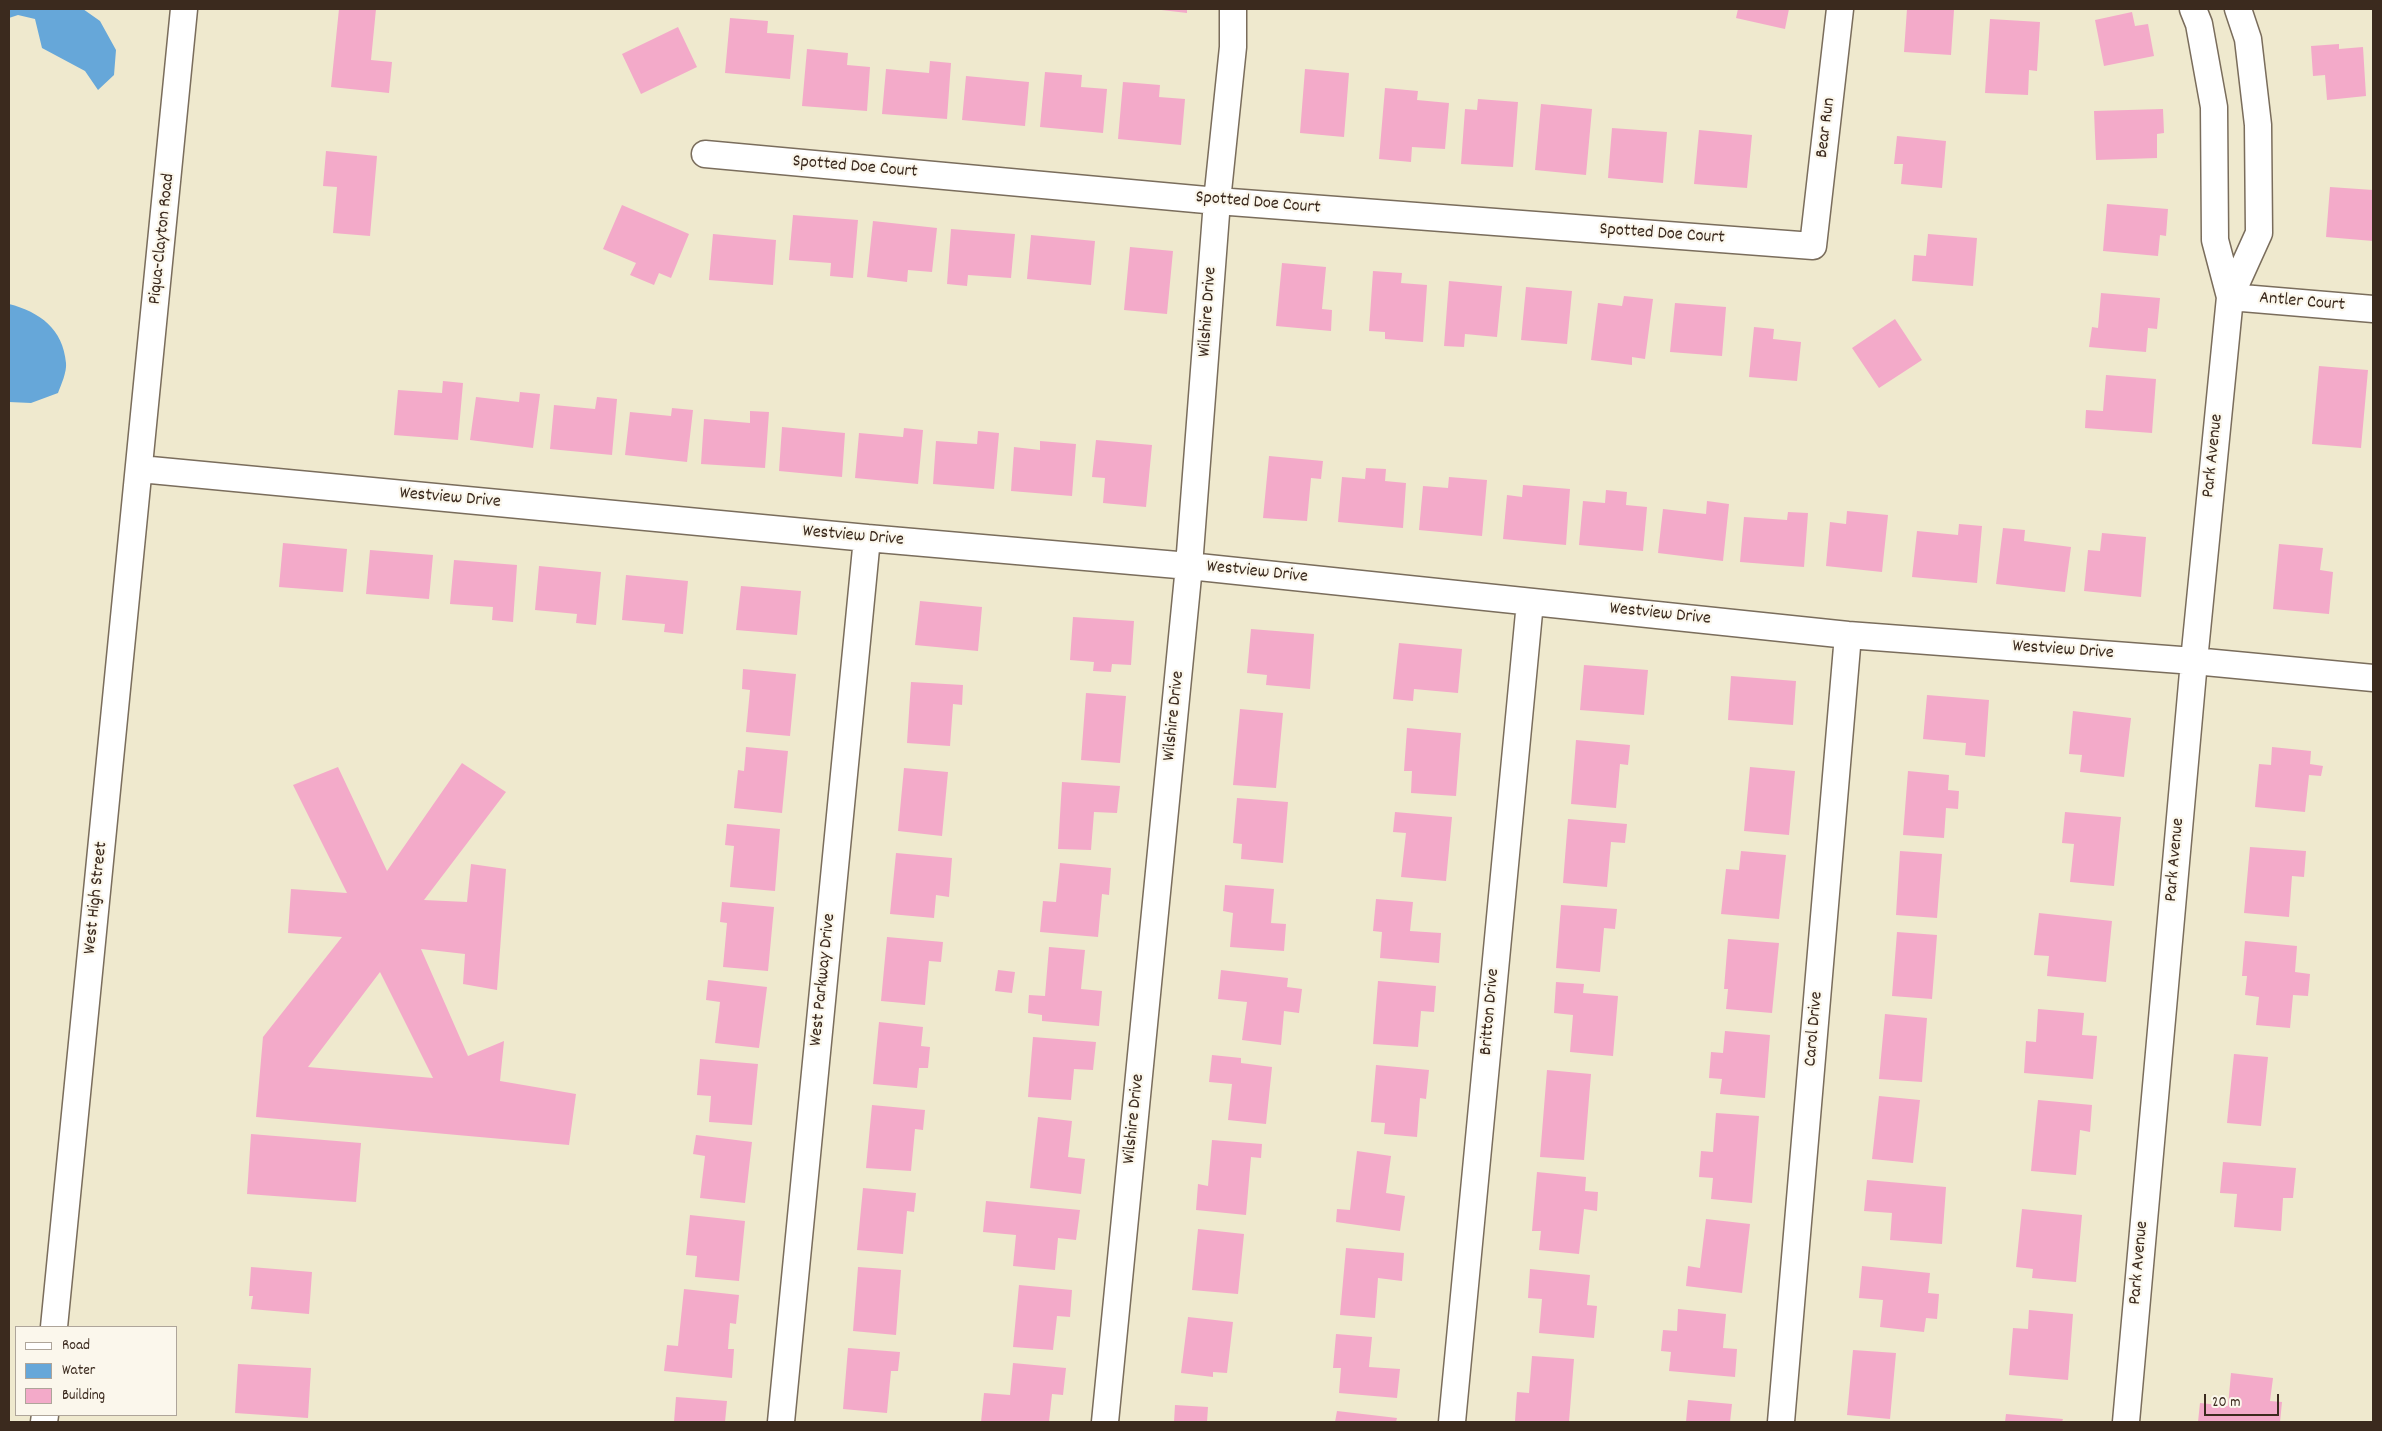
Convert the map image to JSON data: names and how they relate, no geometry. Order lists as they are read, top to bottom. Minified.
{"streets":{"street":["Bear Run","Spotted Doe Court","Piqua-Clayton Road","Antler Court","Wilshire Drive","Park Avenue","Westview Drive","West High Street","West Parkway Drive","Britton Drive","Carol Drive"]},"crossings":[["Bear Run","Spotted Doe Court"],["Spotted Doe Court","Wilshire Drive"],["Piqua-Clayton Road","Westview Drive"],["Piqua-Clayton Road","West High Street"],["Antler Court","Park Avenue"],["Wilshire Drive","Westview Drive"],["Park Avenue","Westview Drive"],["Westview Drive","West High Street"],["Westview Drive","West Parkway Drive"],["Westview Drive","Britton Drive"],["Westview Drive","Carol Drive"]],"legend":["Road","Water","Building"],"scale_bar":"20 m"}
